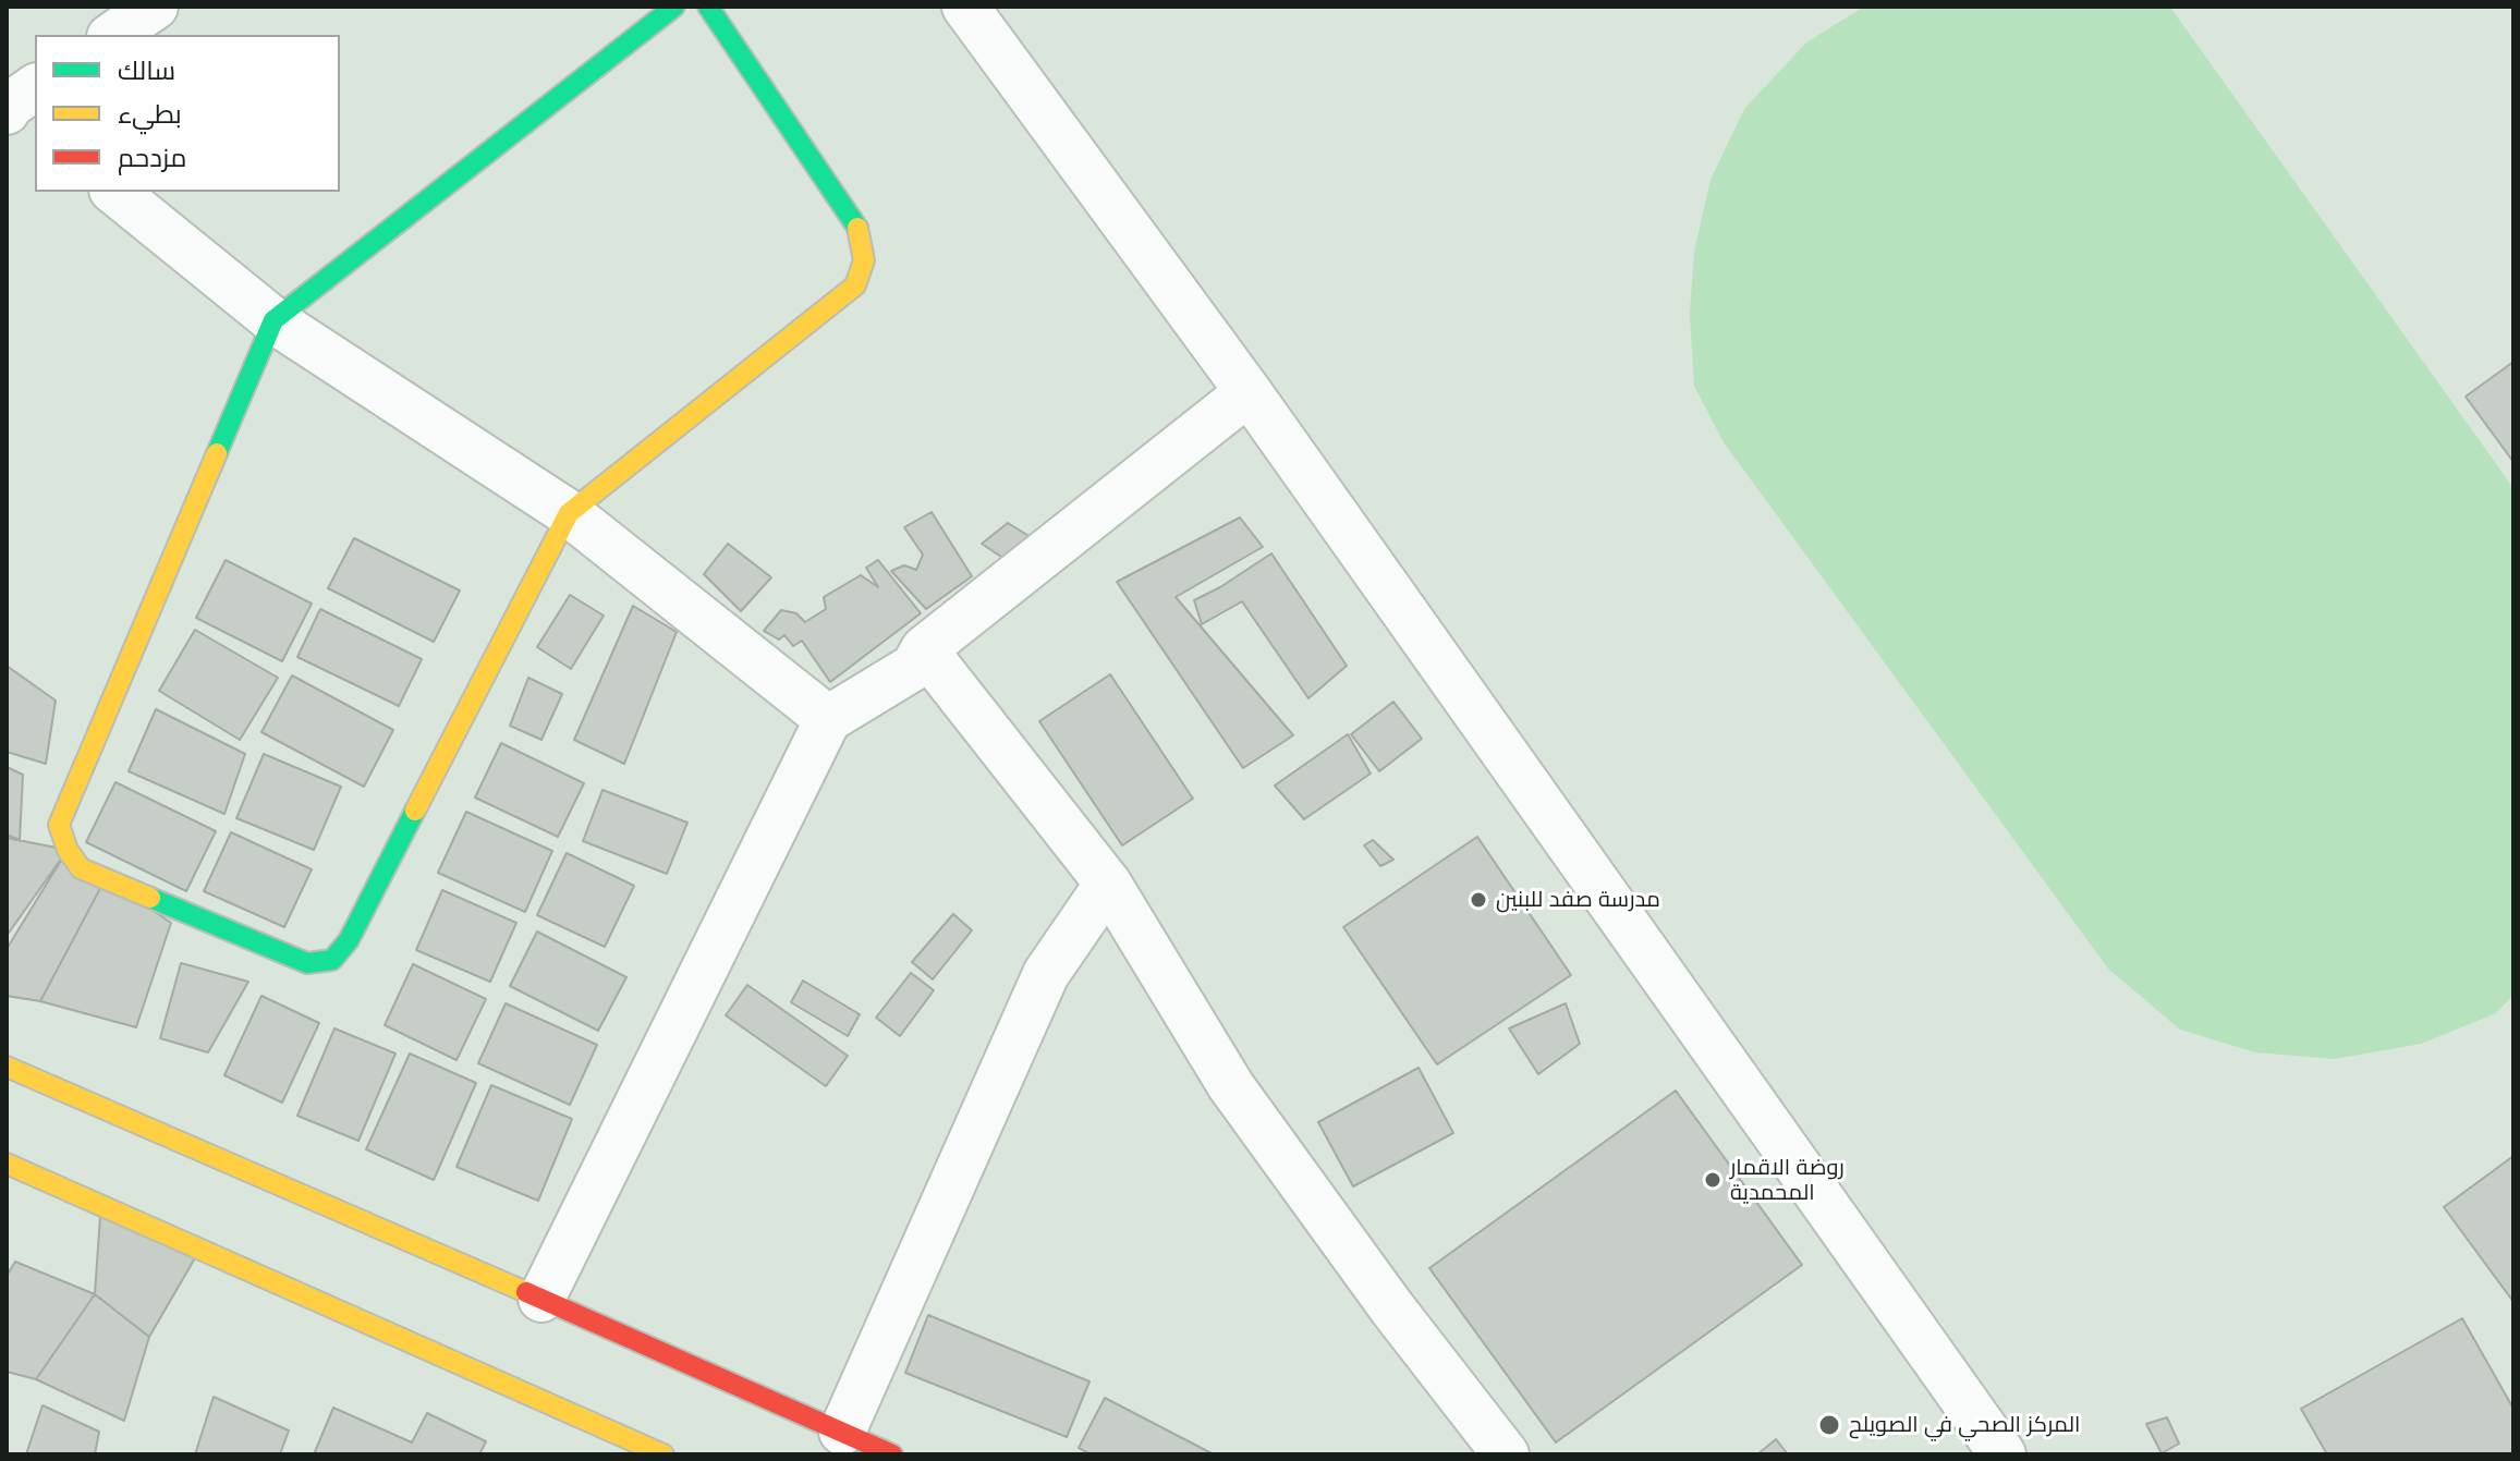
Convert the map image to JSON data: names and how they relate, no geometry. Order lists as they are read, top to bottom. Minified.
{"places":["مدرسة صفد للبنين","روضة الاقمار المحمدية","المركز الصحي في الصويلح"],"legend":["سالك","بطيء","مزدحم"]}
